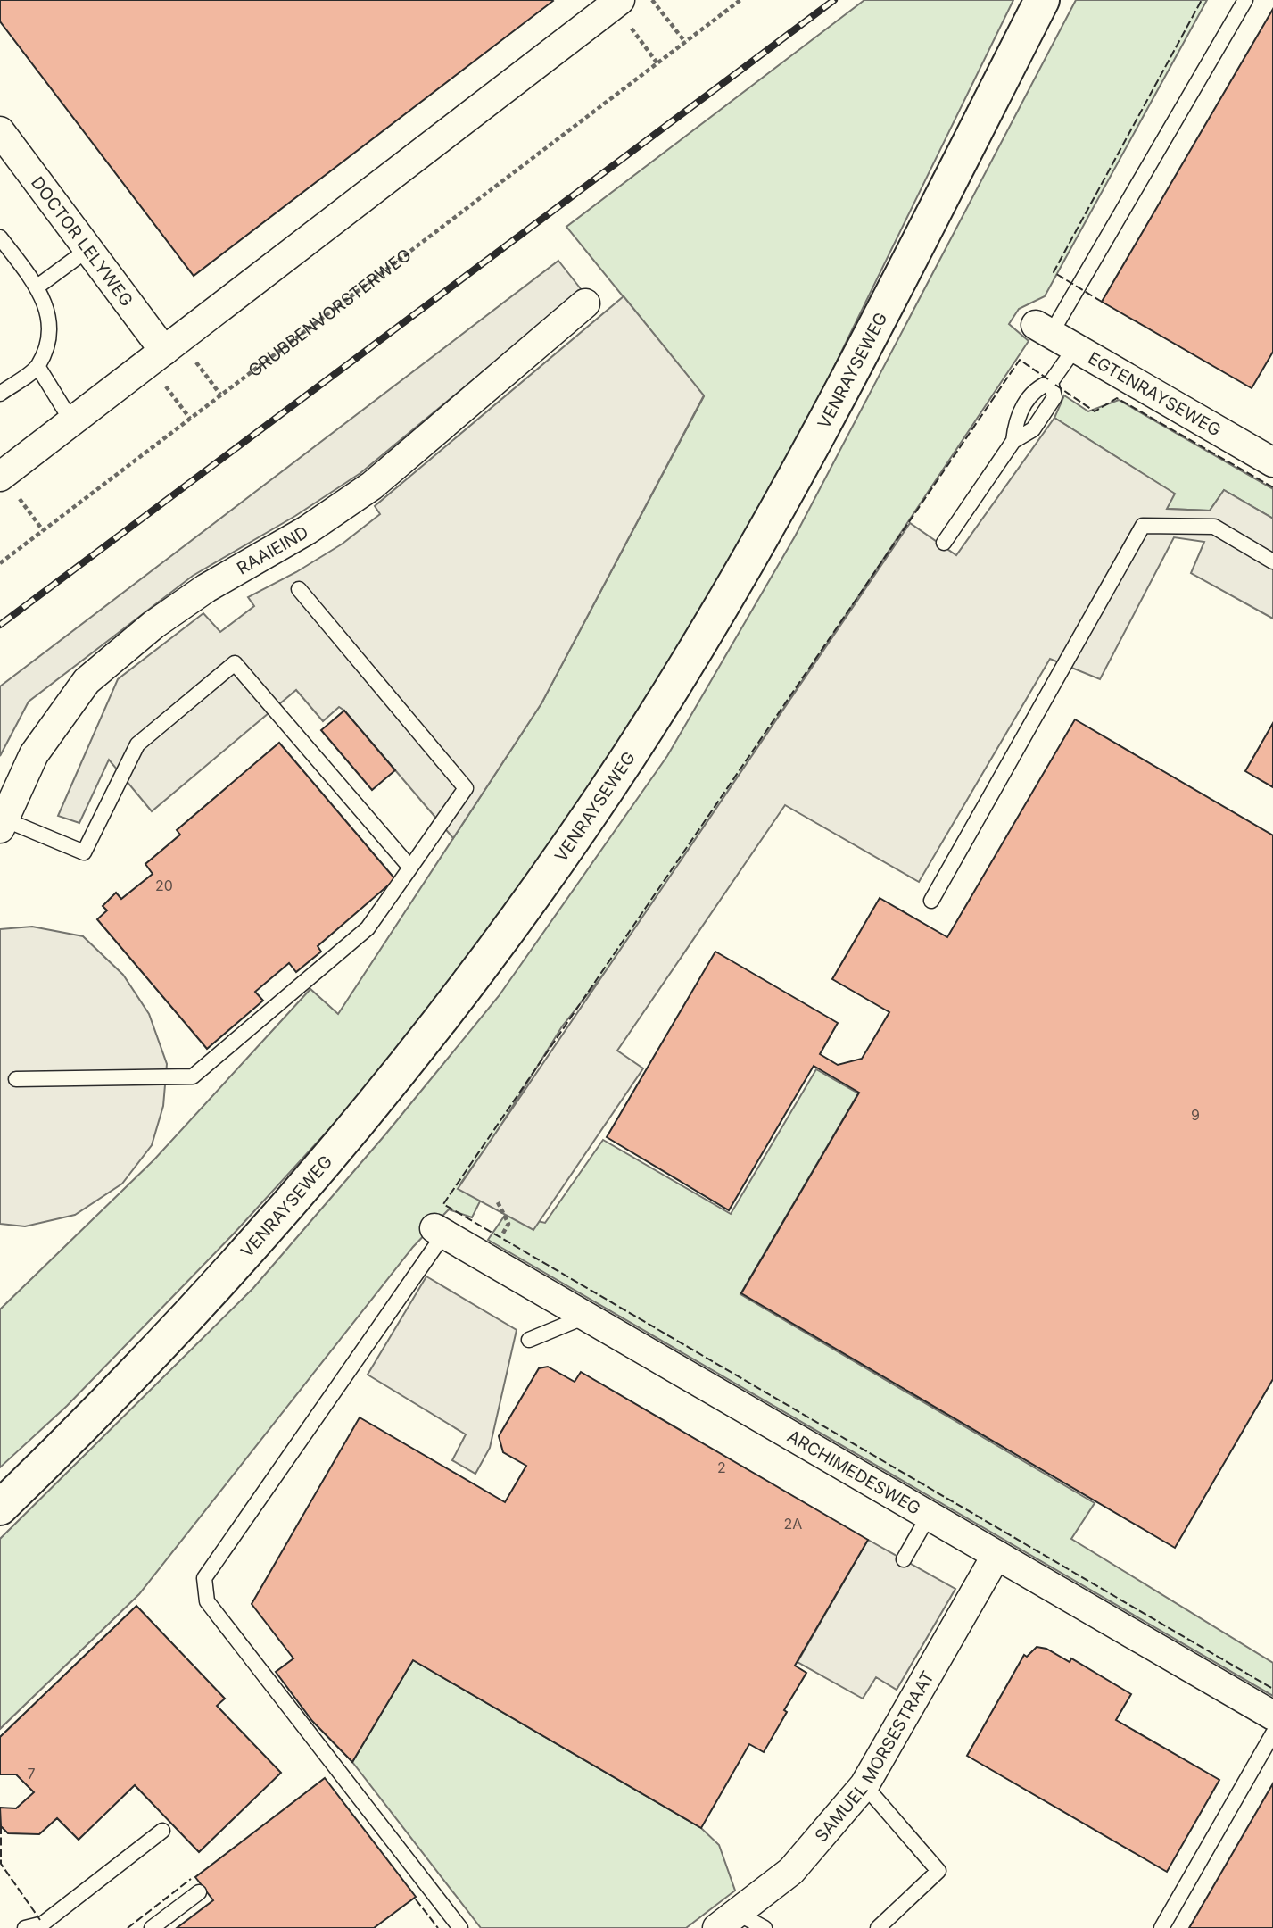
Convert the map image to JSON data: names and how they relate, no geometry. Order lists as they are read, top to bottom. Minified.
{"streets":{"main road":["VENRAYSEWEG"],"street":["DOCTOR LELYWEG","EGTENRAYSEWEG","RAAIEIND","ARCHIMEDESWEG","SAMUEL MORSESTRAAT"],"path":["GRUBBENVORSTERWEG"]},"crossings":[["ARCHIMEDESWEG","SAMUEL MORSESTRAAT"]],"house_numbers":["20","9","2","2A","7"]}
